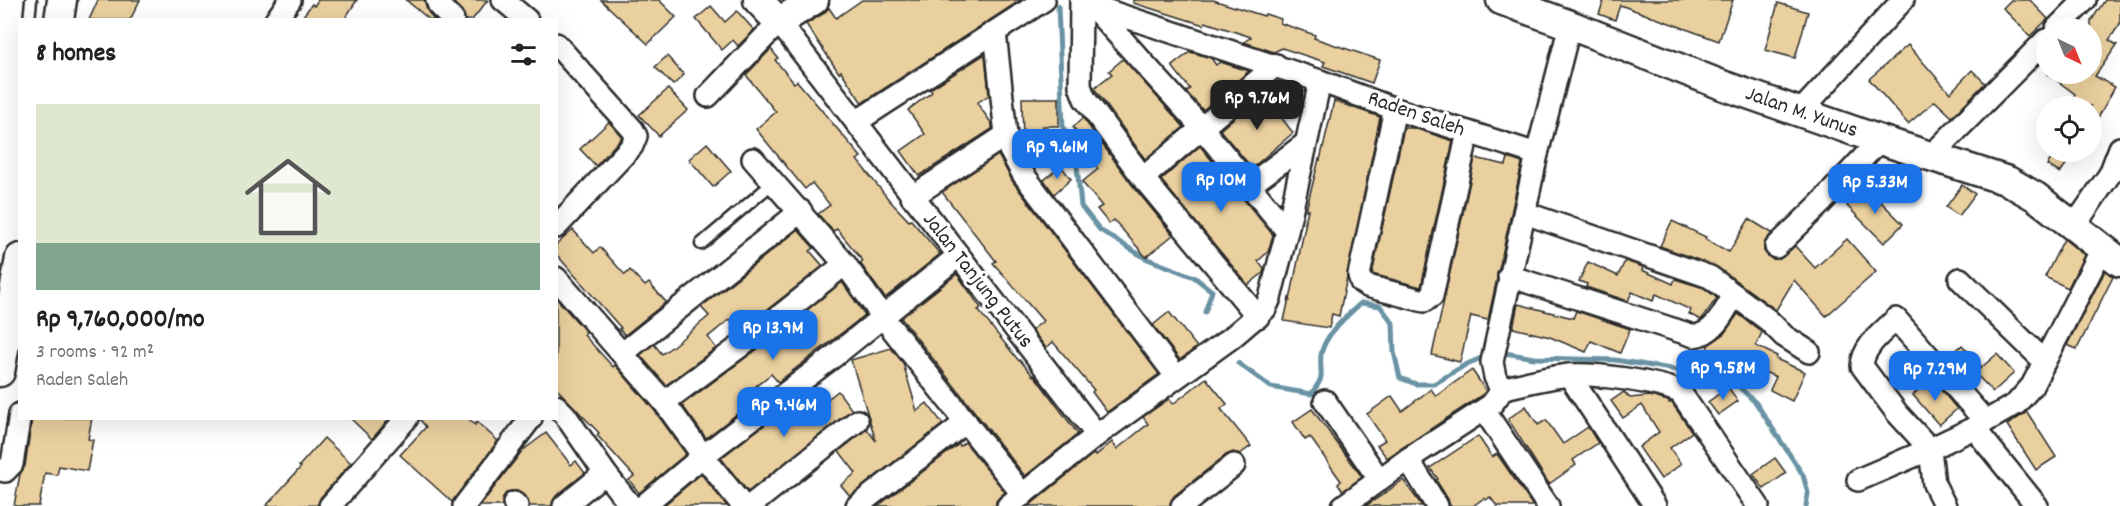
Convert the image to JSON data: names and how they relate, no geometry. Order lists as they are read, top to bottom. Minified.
{"streets":{"street":["Jalan M. Yunus","Raden Saleh","Jalan Tanjung Putus"]},"north":"bottom right","page":{"heading":"8 homes","price":["Rp 9.76M","Rp 9.61M","Rp 10M","Rp 5.33M","Rp 13.9M","Rp 9.58M","Rp 7.29M","Rp 9.46M"],"list":[{"name":"Rp 9,760,000/mo","note":"3 rooms · 92 m² · Raden Saleh"}]}}
